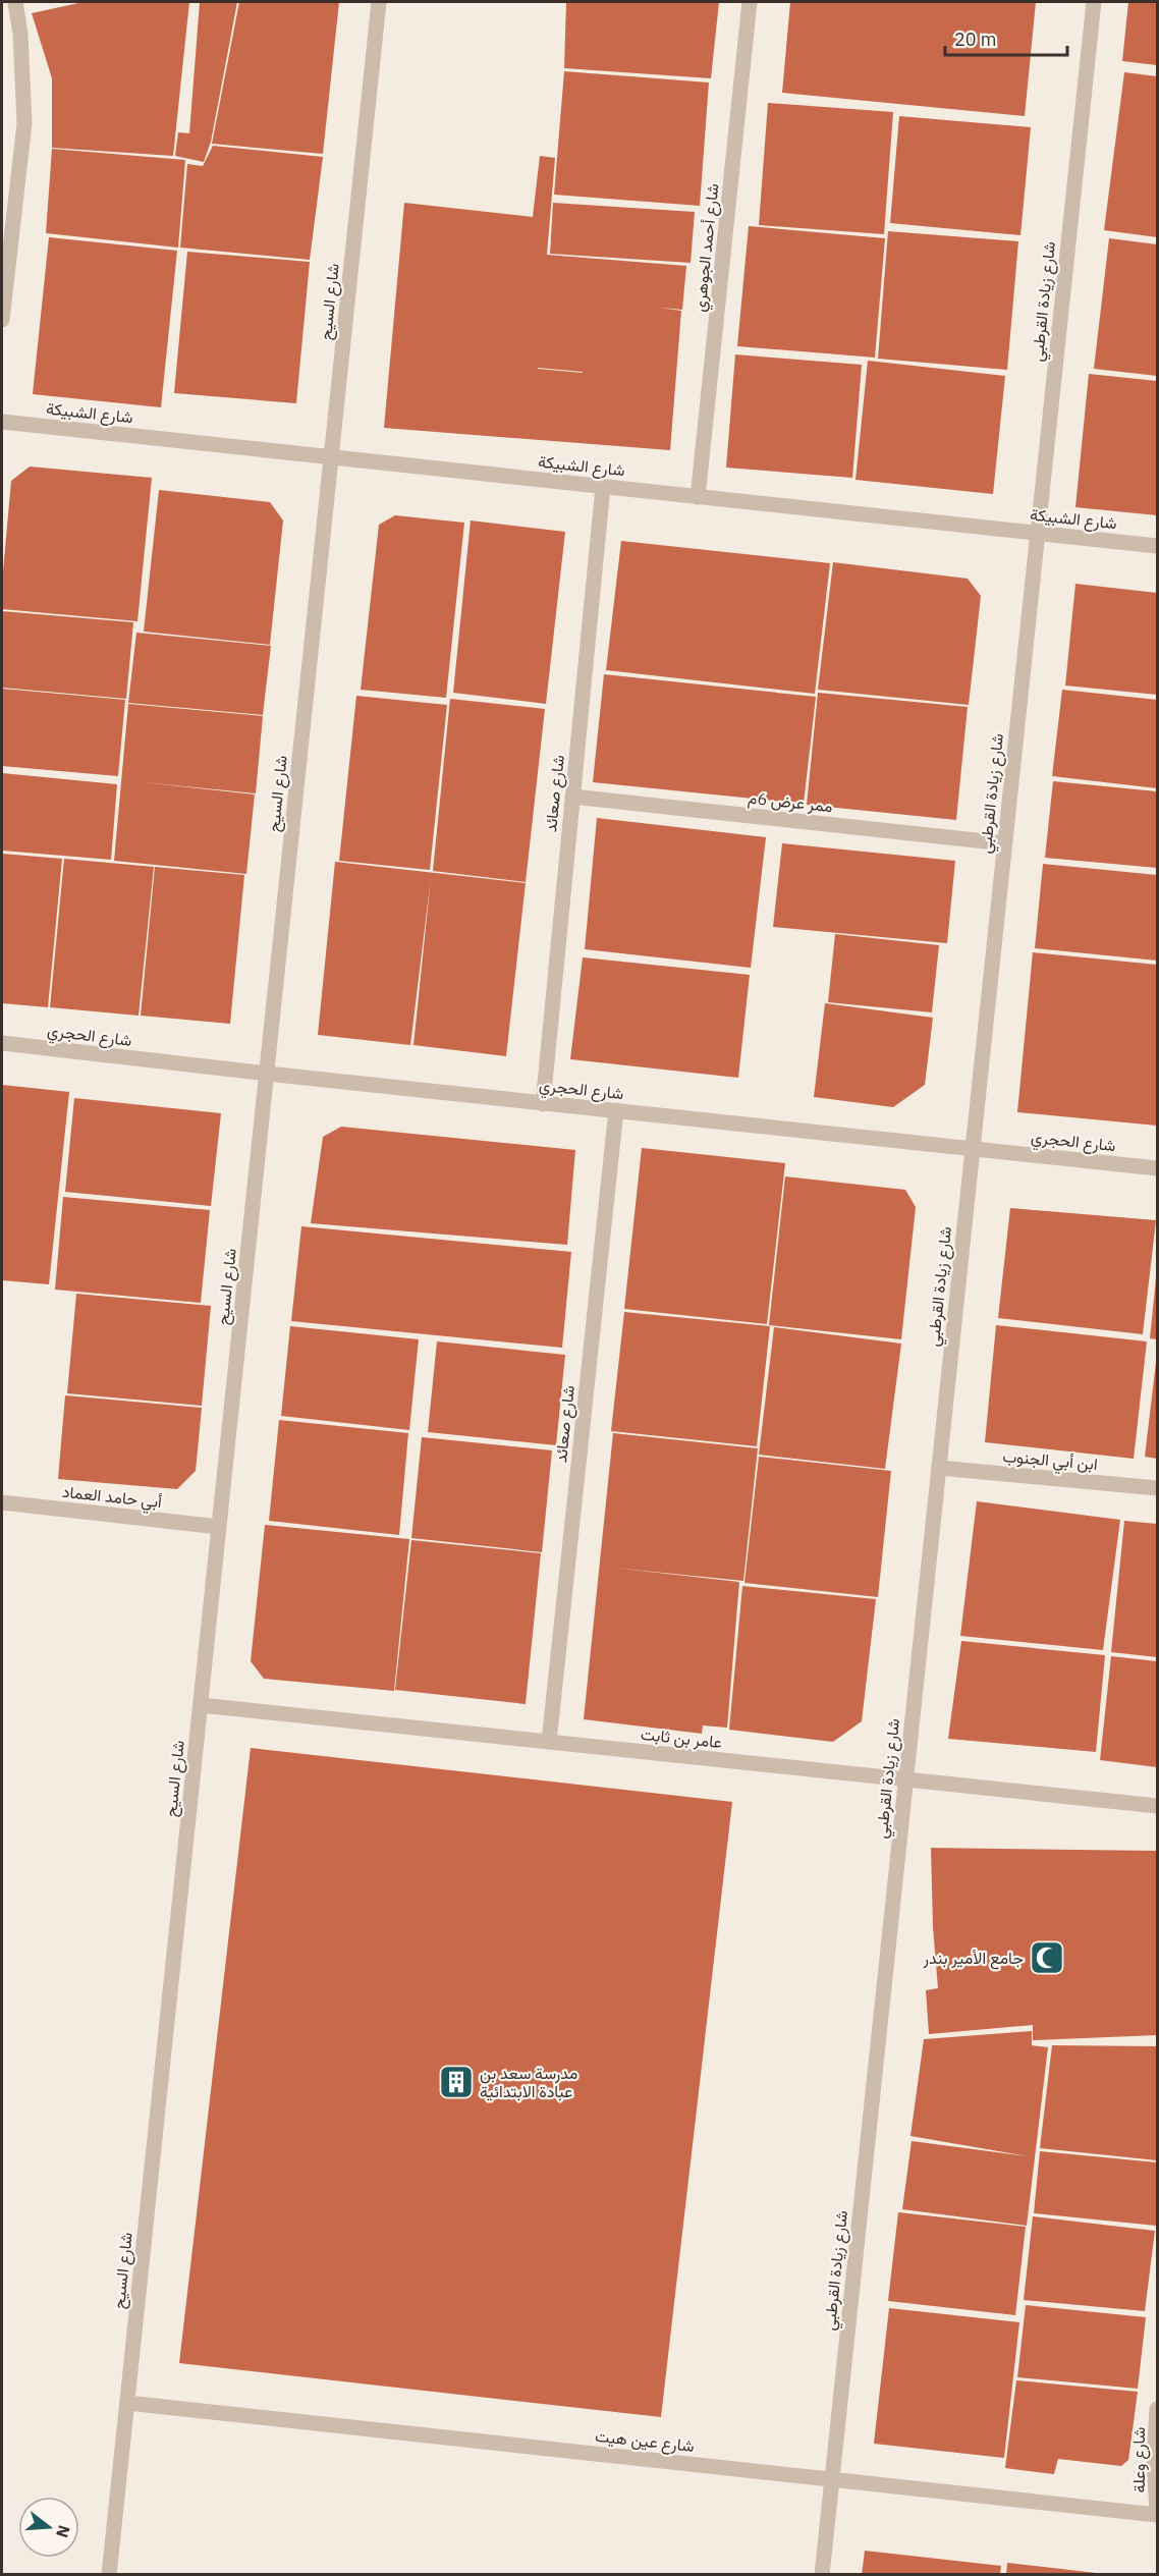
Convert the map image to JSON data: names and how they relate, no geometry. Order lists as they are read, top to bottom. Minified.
{"streets":{"street":["شارع أحمد الجوهري","شارع السيح","شارع زيادة القرطبي","شارع الشبيكة","شارع صعائد","ممر عرض 6م","شارع الحجري","ابن أبي الجنوب","أبي حامد العماد","عامر بن ثابت","شارع عين هيت","شارع وعلة"]},"crossings":[["شارع أحمد الجوهري","شارع الشبيكة"],["شارع السيح","شارع الشبيكة"],["شارع السيح","شارع الحجري"],["شارع السيح","أبي حامد العماد"],["شارع السيح","عامر بن ثابت"],["شارع السيح","شارع عين هيت"],["شارع زيادة القرطبي","شارع الشبيكة"],["شارع زيادة القرطبي","ممر عرض 6م"],["شارع زيادة القرطبي","شارع الحجري"],["شارع زيادة القرطبي","ابن أبي الجنوب"],["شارع زيادة القرطبي","عامر بن ثابت"],["شارع زيادة القرطبي","شارع عين هيت"],["شارع الشبيكة","شارع صعائد"],["شارع صعائد","ممر عرض 6م"],["شارع صعائد","شارع الحجري"],["شارع صعائد","عامر بن ثابت"],["شارع عين هيت","شارع وعلة"]],"places":{"mosque":["جامع الأمير بندر"],"building":["مدرسة سعد بن عبادة الابتدائية"]},"scale_bar":"20 m","north":"right"}
